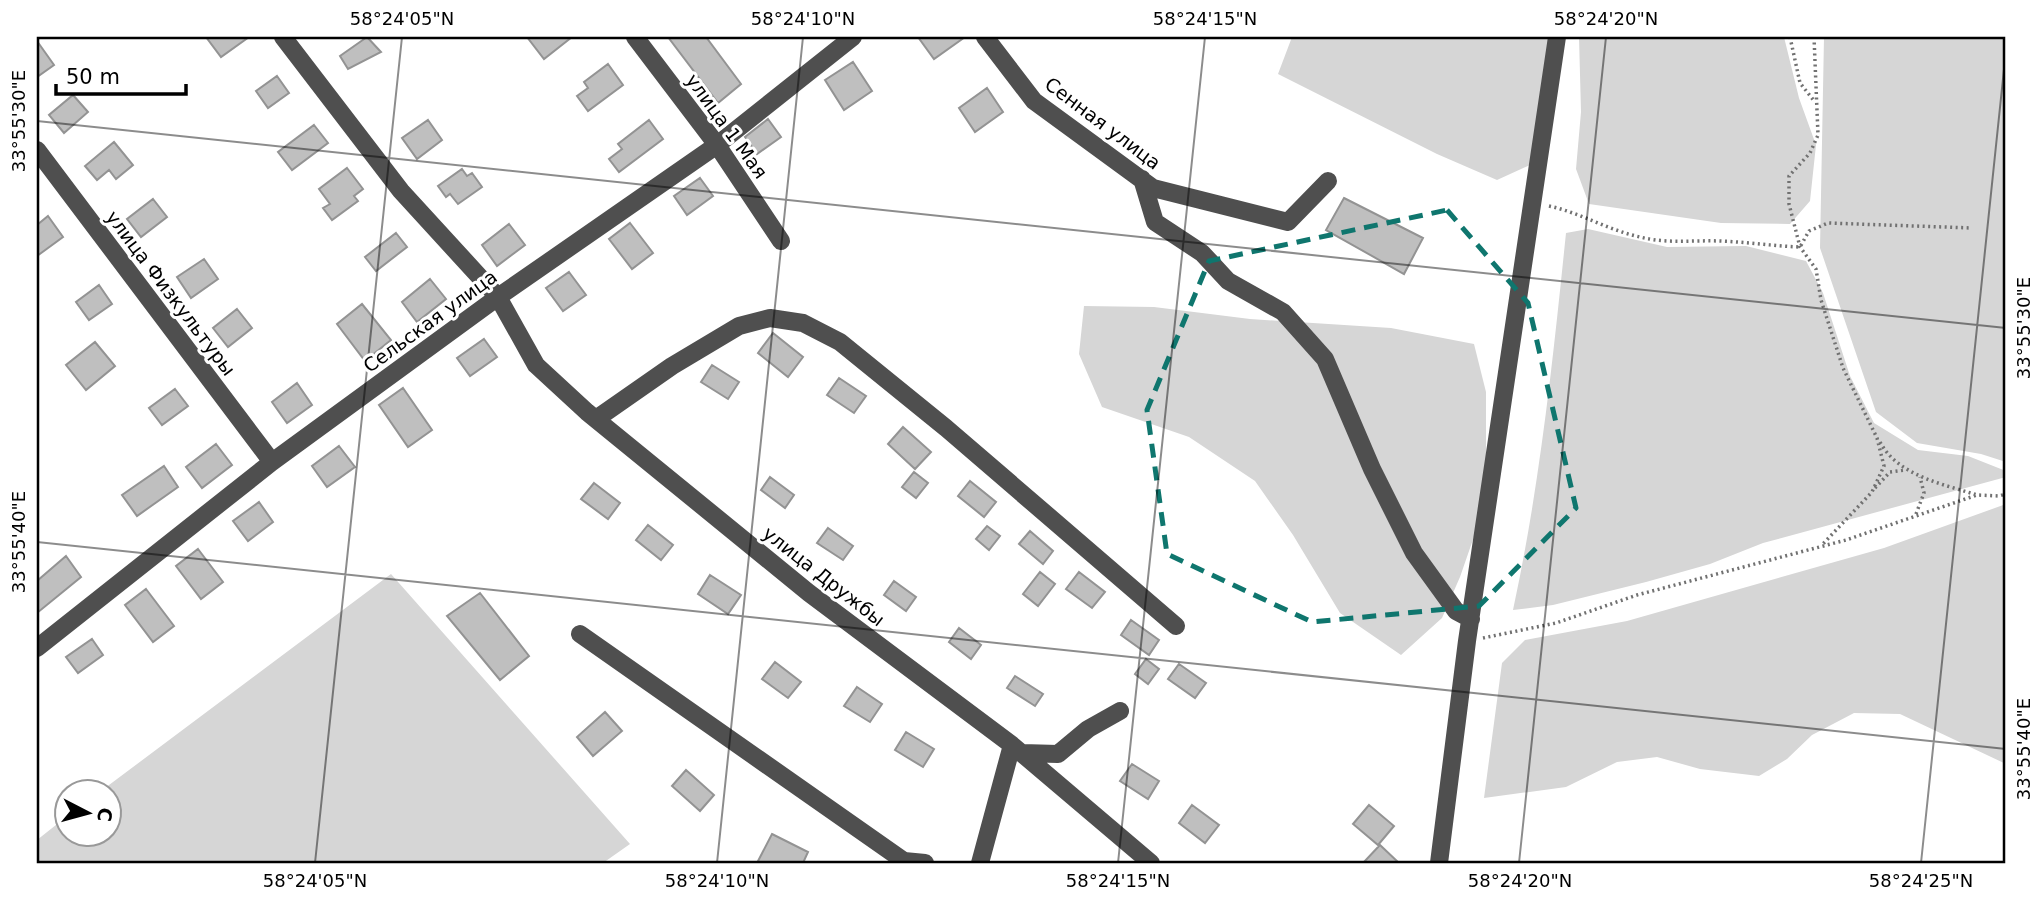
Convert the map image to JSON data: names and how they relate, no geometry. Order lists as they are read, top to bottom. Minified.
{"streets":{"street":["Сенная улица","улица 1 Мая","улица Физкультуры","Сельская улица","улица Дружбы"]},"crossings":[["улица 1 Мая","Сельская улица"],["улица Физкультуры","Сельская улица"],["Сельская улица","улица Дружбы"]],"scale_bar":"50 m","north":"right","coordinates":["58°24'05\"N","58°24'10\"N","58°24'15\"N","58°24'20\"N","33°55'30\"E","33°55'40\"E","58°24'25\"N"]}
